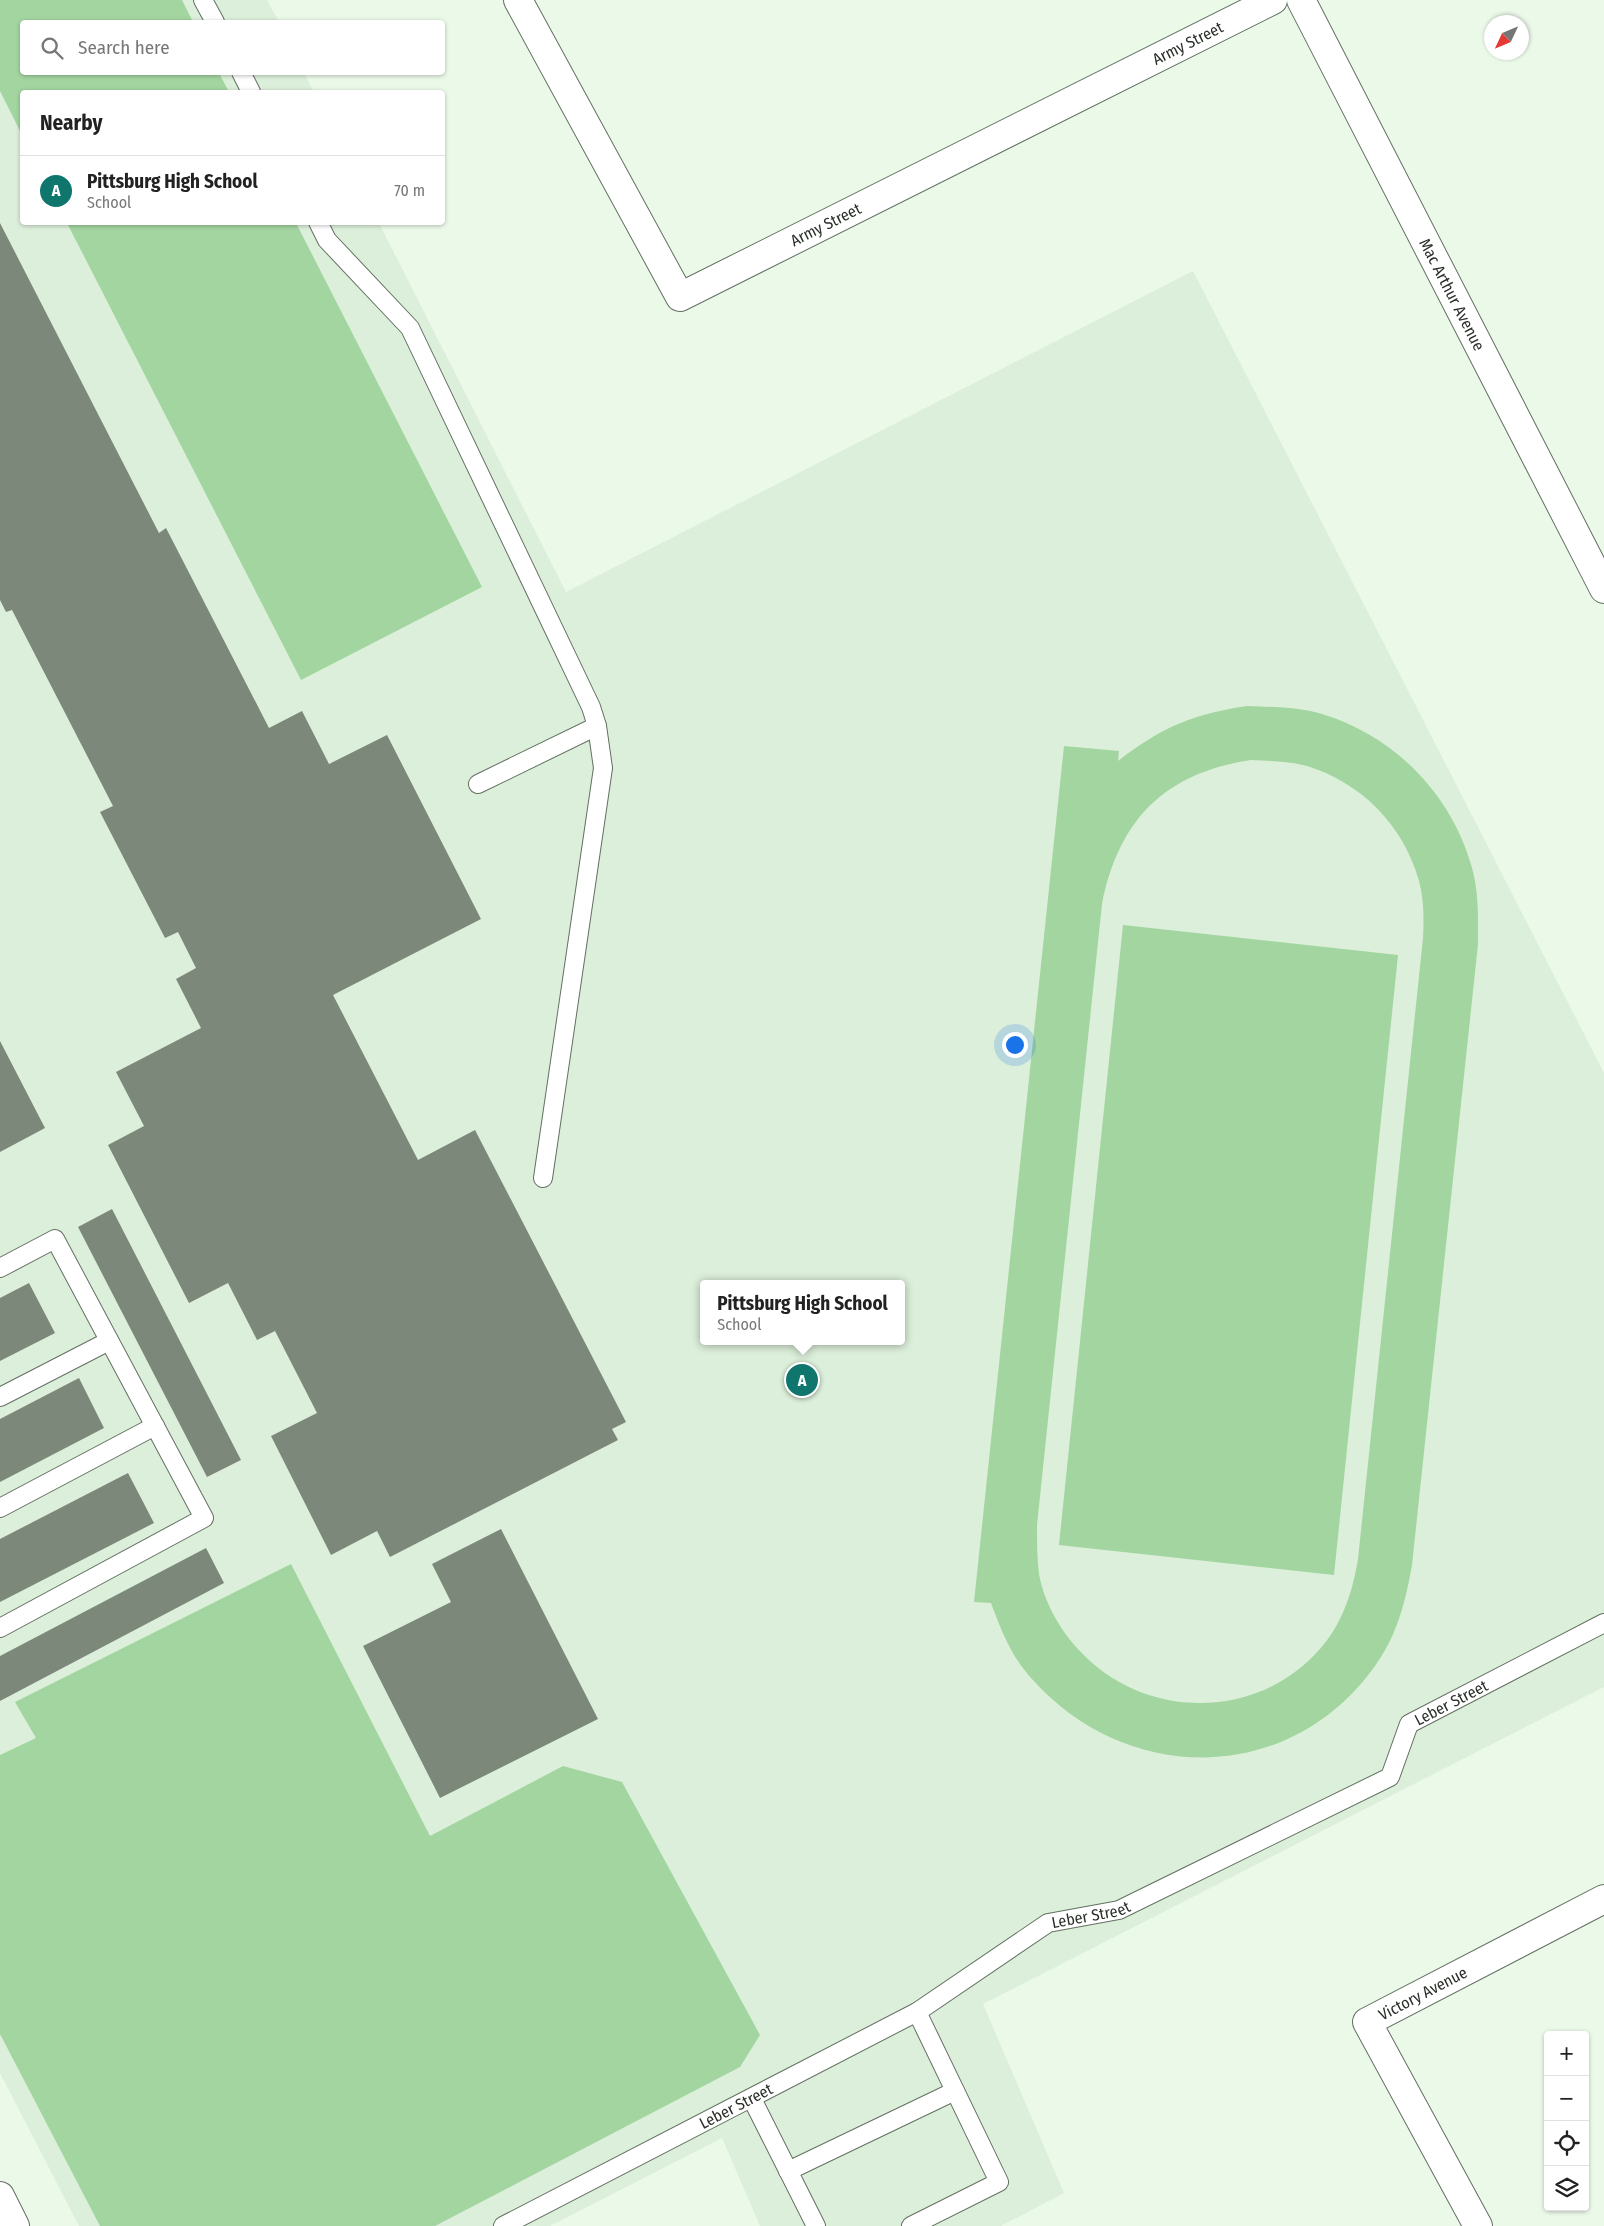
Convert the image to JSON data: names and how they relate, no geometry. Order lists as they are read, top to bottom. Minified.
{"streets":{"street":["Army Street","Mac Arthur Avenue","Victory Avenue"],"lane":["Leber Street"]},"north":"bottom left","page":{"search":"Search here","heading":"Nearby","list":[{"mark":"A","name":"Pittsburg High School","note":"School","value":"70 m"}],"popup":["Pittsburg High School","School"],"pins":"A","map_buttons":["+","−"]}}
